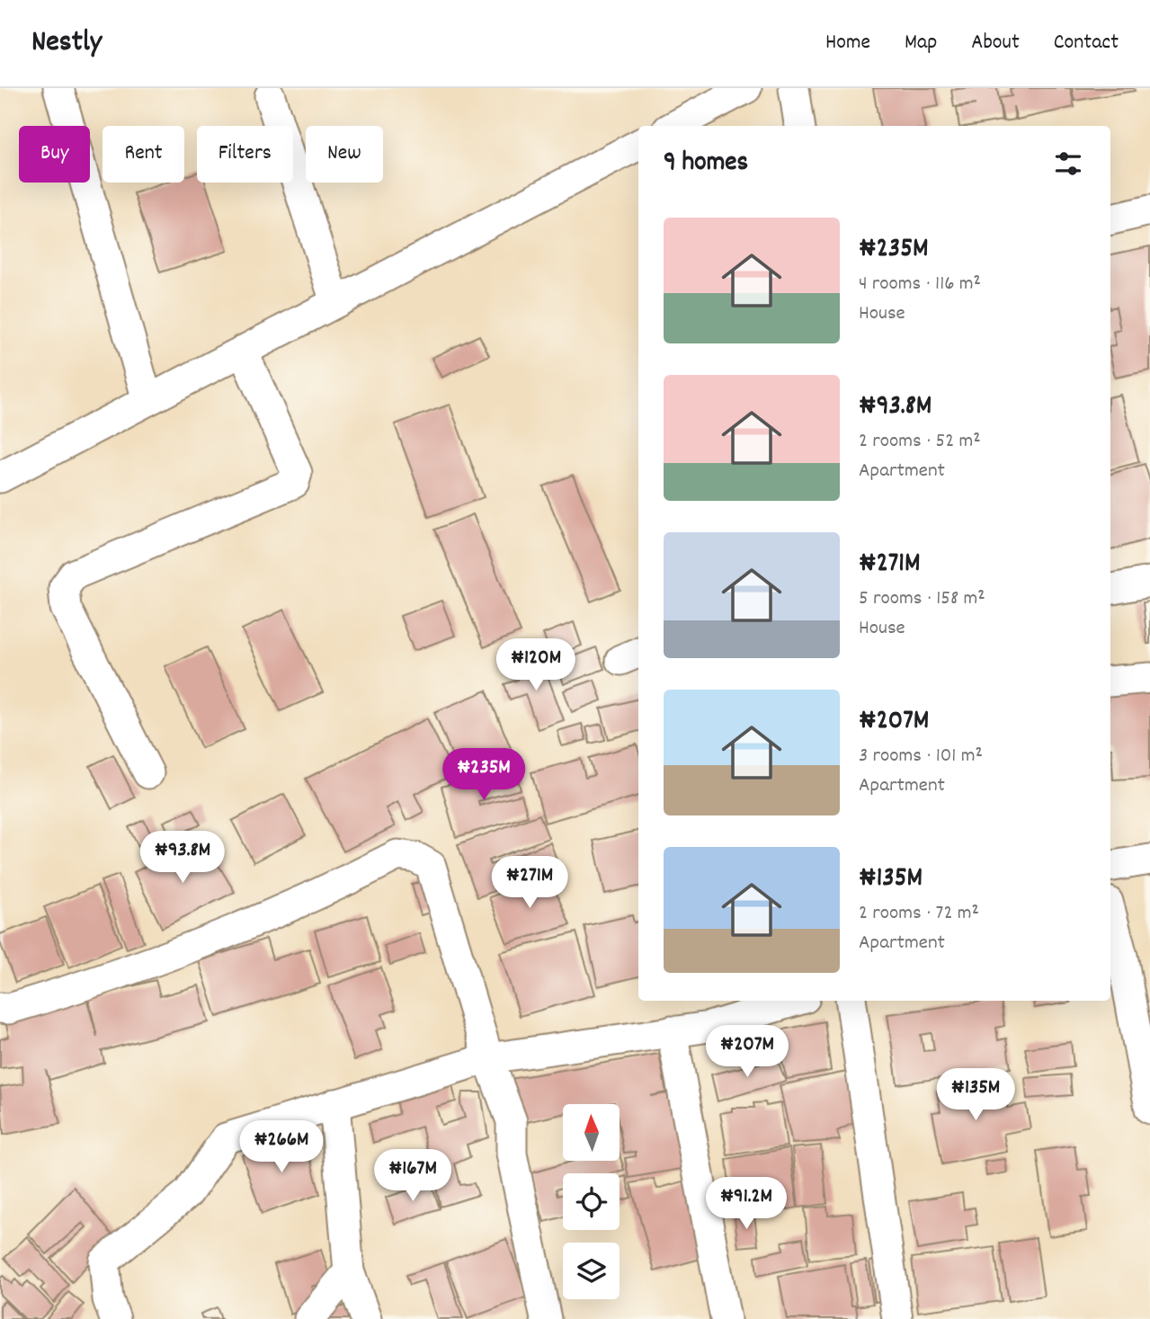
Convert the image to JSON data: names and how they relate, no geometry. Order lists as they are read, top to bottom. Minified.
{"north":"top","page":{"header":"Nestly","nav":["Home","Map","About","Contact"],"chip":["Buy","Rent","Filters","New"],"heading":"9 homes","list":[{"name":"₦235M","note":"4 rooms · 116 m² · House"},{"name":"₦93.8M","note":"2 rooms · 52 m² · Apartment"},{"name":"₦271M","note":"5 rooms · 158 m² · House"},{"name":"₦207M","note":"3 rooms · 101 m² · Apartment"},{"name":"₦135M","note":"2 rooms · 72 m² · Apartment"}],"price":["₦120M","₦235M","₦93.8M","₦271M","₦207M","₦135M","₦266M","₦167M","₦91.2M"]}}
